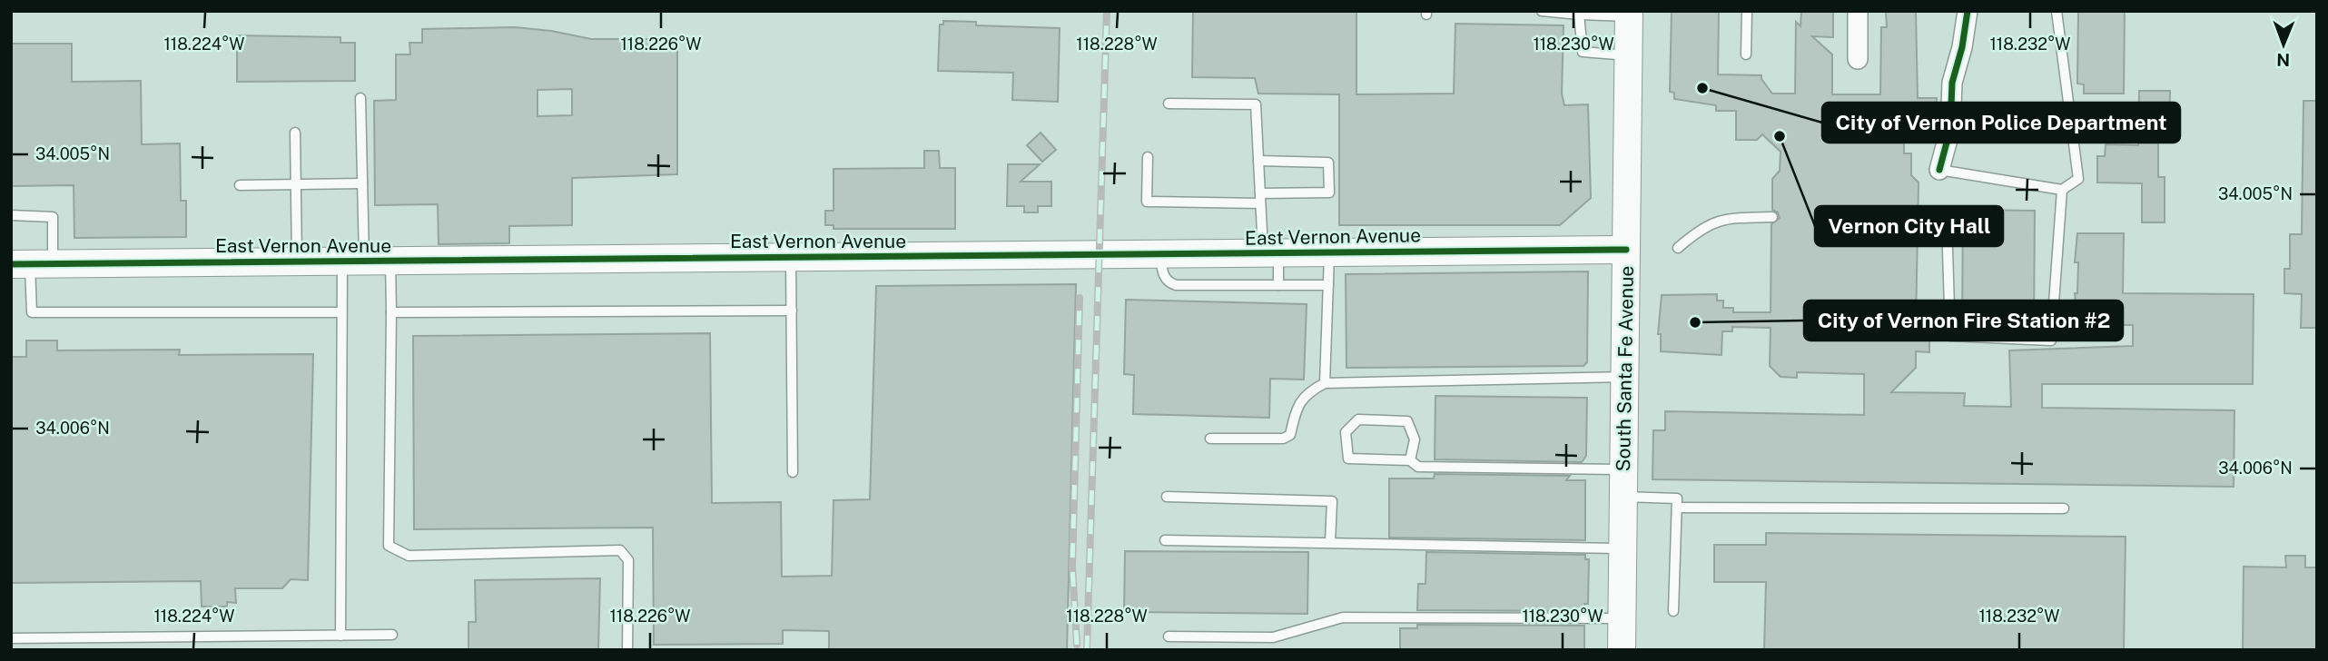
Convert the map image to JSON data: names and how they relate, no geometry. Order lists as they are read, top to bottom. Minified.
{"streets":{"street":["East Vernon Avenue","South Santa Fe Avenue"]},"crossings":[["East Vernon Avenue","South Santa Fe Avenue"]],"places":["City of Vernon Police Department","Vernon City Hall","City of Vernon Fire Station #2"],"north":"bottom","coordinates":["118.224°W","118.226°W","118.228°W","118.230°W","118.232°W","34.005°N","34.006°N"]}
